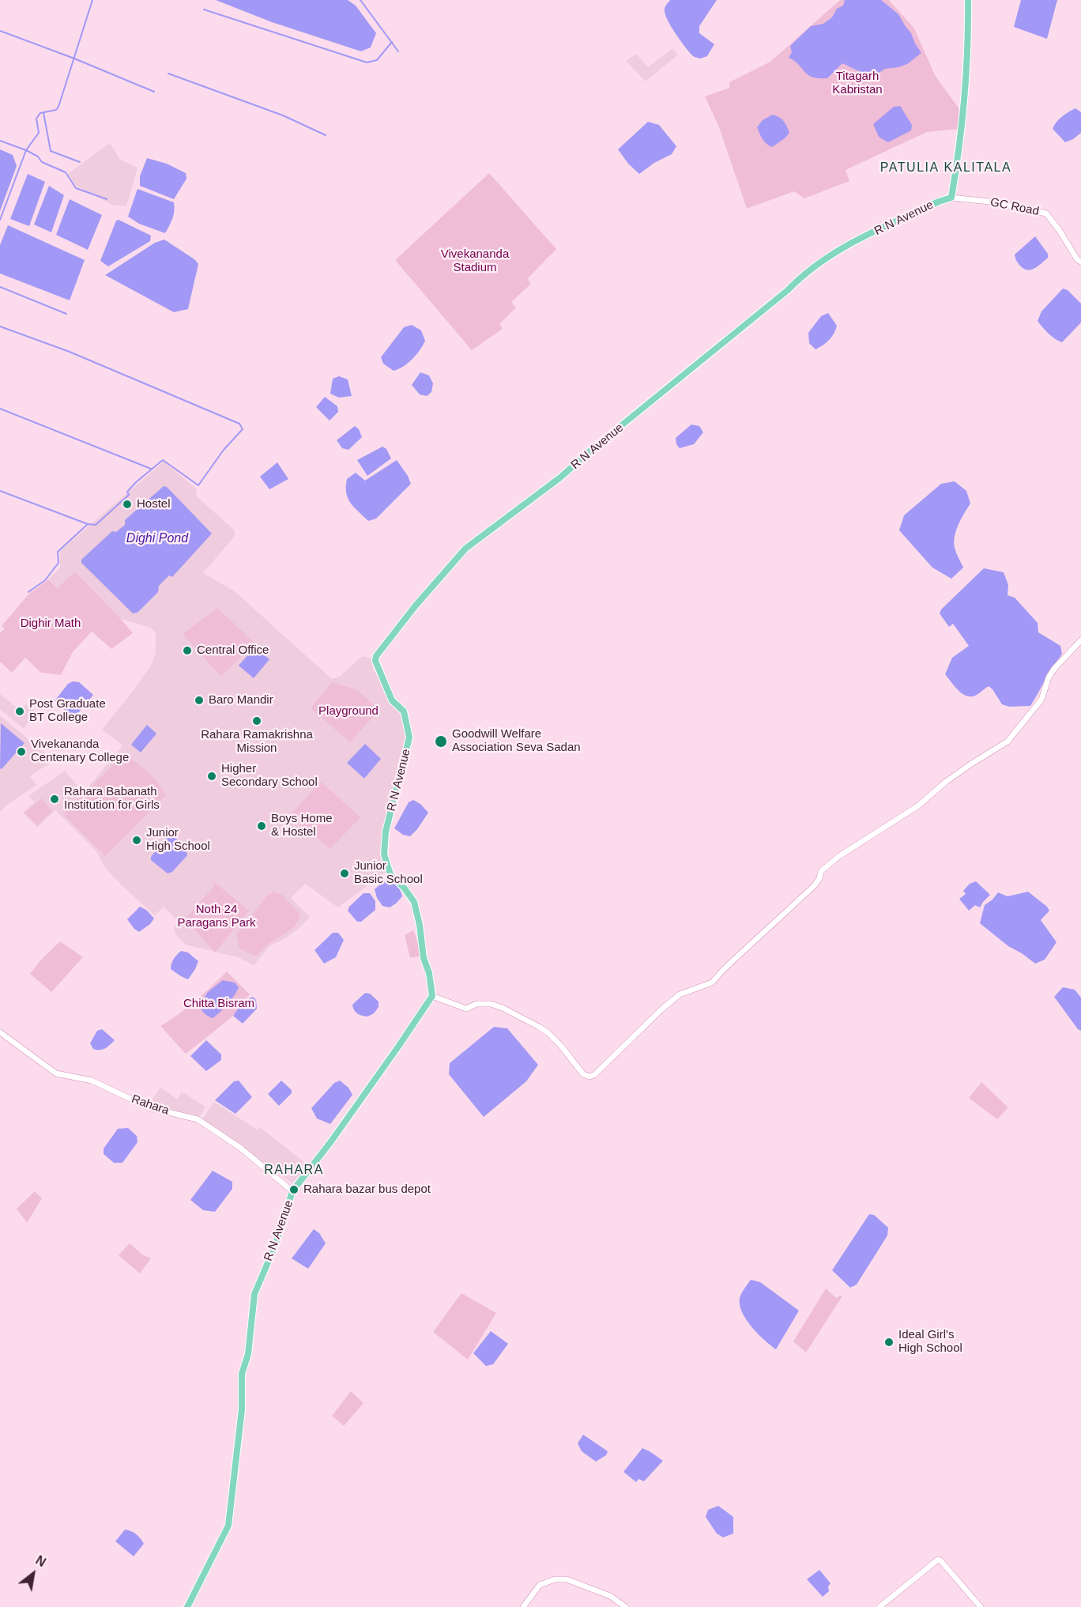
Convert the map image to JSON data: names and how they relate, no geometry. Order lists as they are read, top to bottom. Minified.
{"streets":{"main road":["R N Avenue"],"street":["GC Road","Rahara"]},"crossings":[["GC Road","R N Avenue"],["R N Avenue","Rahara"]],"districts":["PATULIA KALITALA","RAHARA"],"water":["Dighi Pond"],"parks":["Titagarh Kabristan","Vivekananda Stadium","Dighir Math","Playground","Noth 24 Paragans Park","Chitta Bisram"],"places":["Hostel","Central Office","Baro Mandir","Post Graduate BT College","Rahara Ramakrishna Mission","Goodwill Welfare Association Seva Sadan","Vivekananda Centenary College","Higher Secondary School","Rahara Babanath Institution for Girls","Boys Home & Hostel","Junior High School","Junior Basic School","Rahara bazar bus depot","Ideal Girl's High School"],"north":"top right"}
